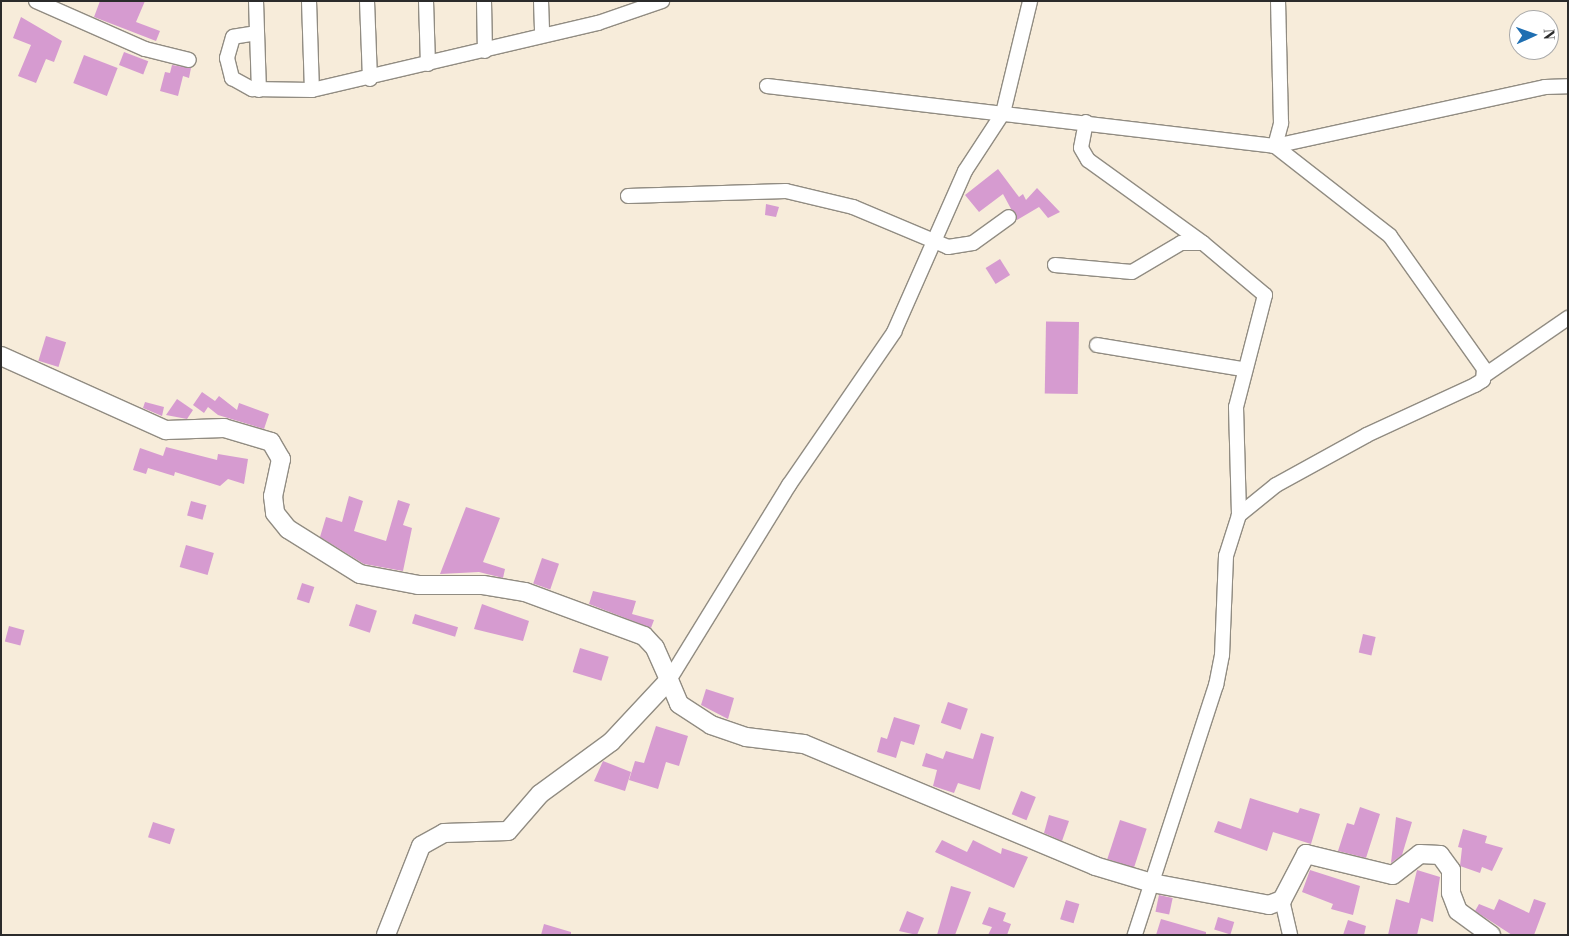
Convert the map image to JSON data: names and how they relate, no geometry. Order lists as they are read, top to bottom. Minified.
{"north":"right"}
